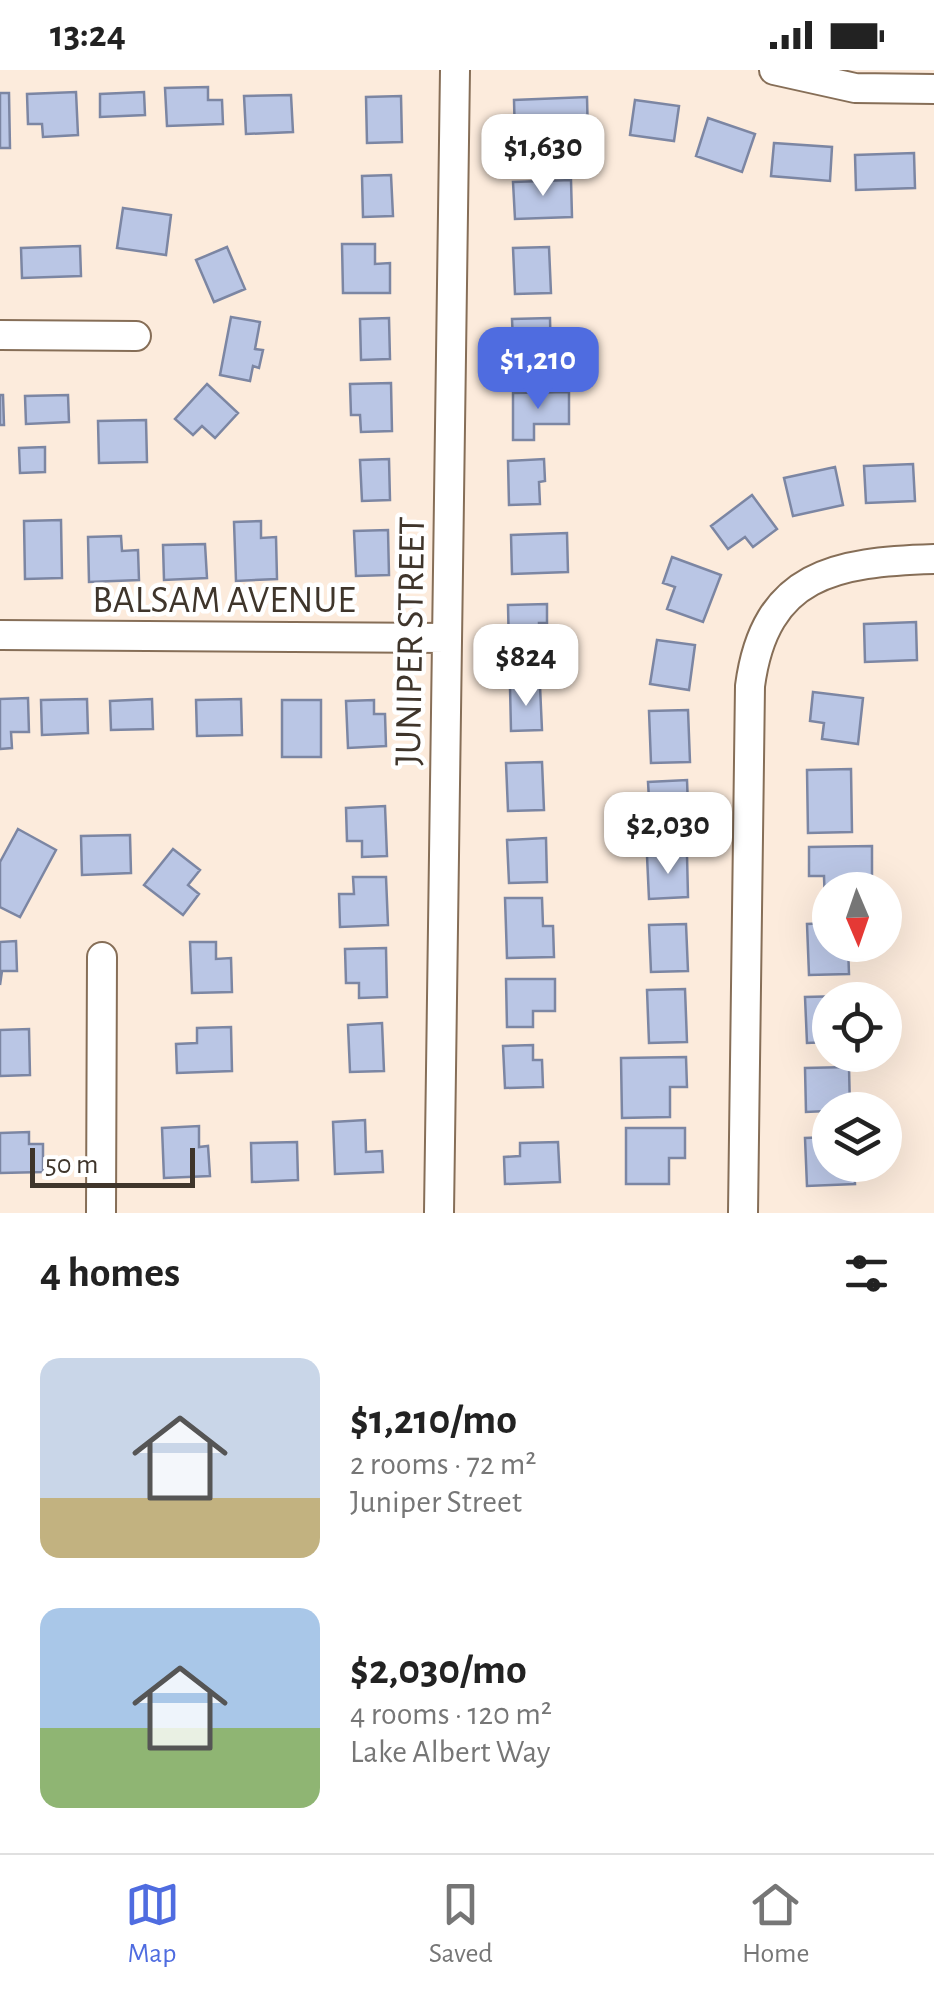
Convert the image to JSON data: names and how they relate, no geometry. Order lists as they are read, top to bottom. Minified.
{"streets":{"street":["BALSAM AVENUE","JUNIPER STREET"]},"crossings":[["BALSAM AVENUE","JUNIPER STREET"]],"scale_bar":"50 m","north":"bottom","page":{"status":"13:24","price":["$1,630","$1,210","$824","$2,030"],"scale":"50 m","heading":"4 homes","list":[{"name":"$1,210/mo","note":"2 rooms · 72 m² · Juniper Street"},{"name":"$2,030/mo","note":"4 rooms · 120 m² · Lake Albert Way"}],"tabs":["Map","Saved","Home"]}}
